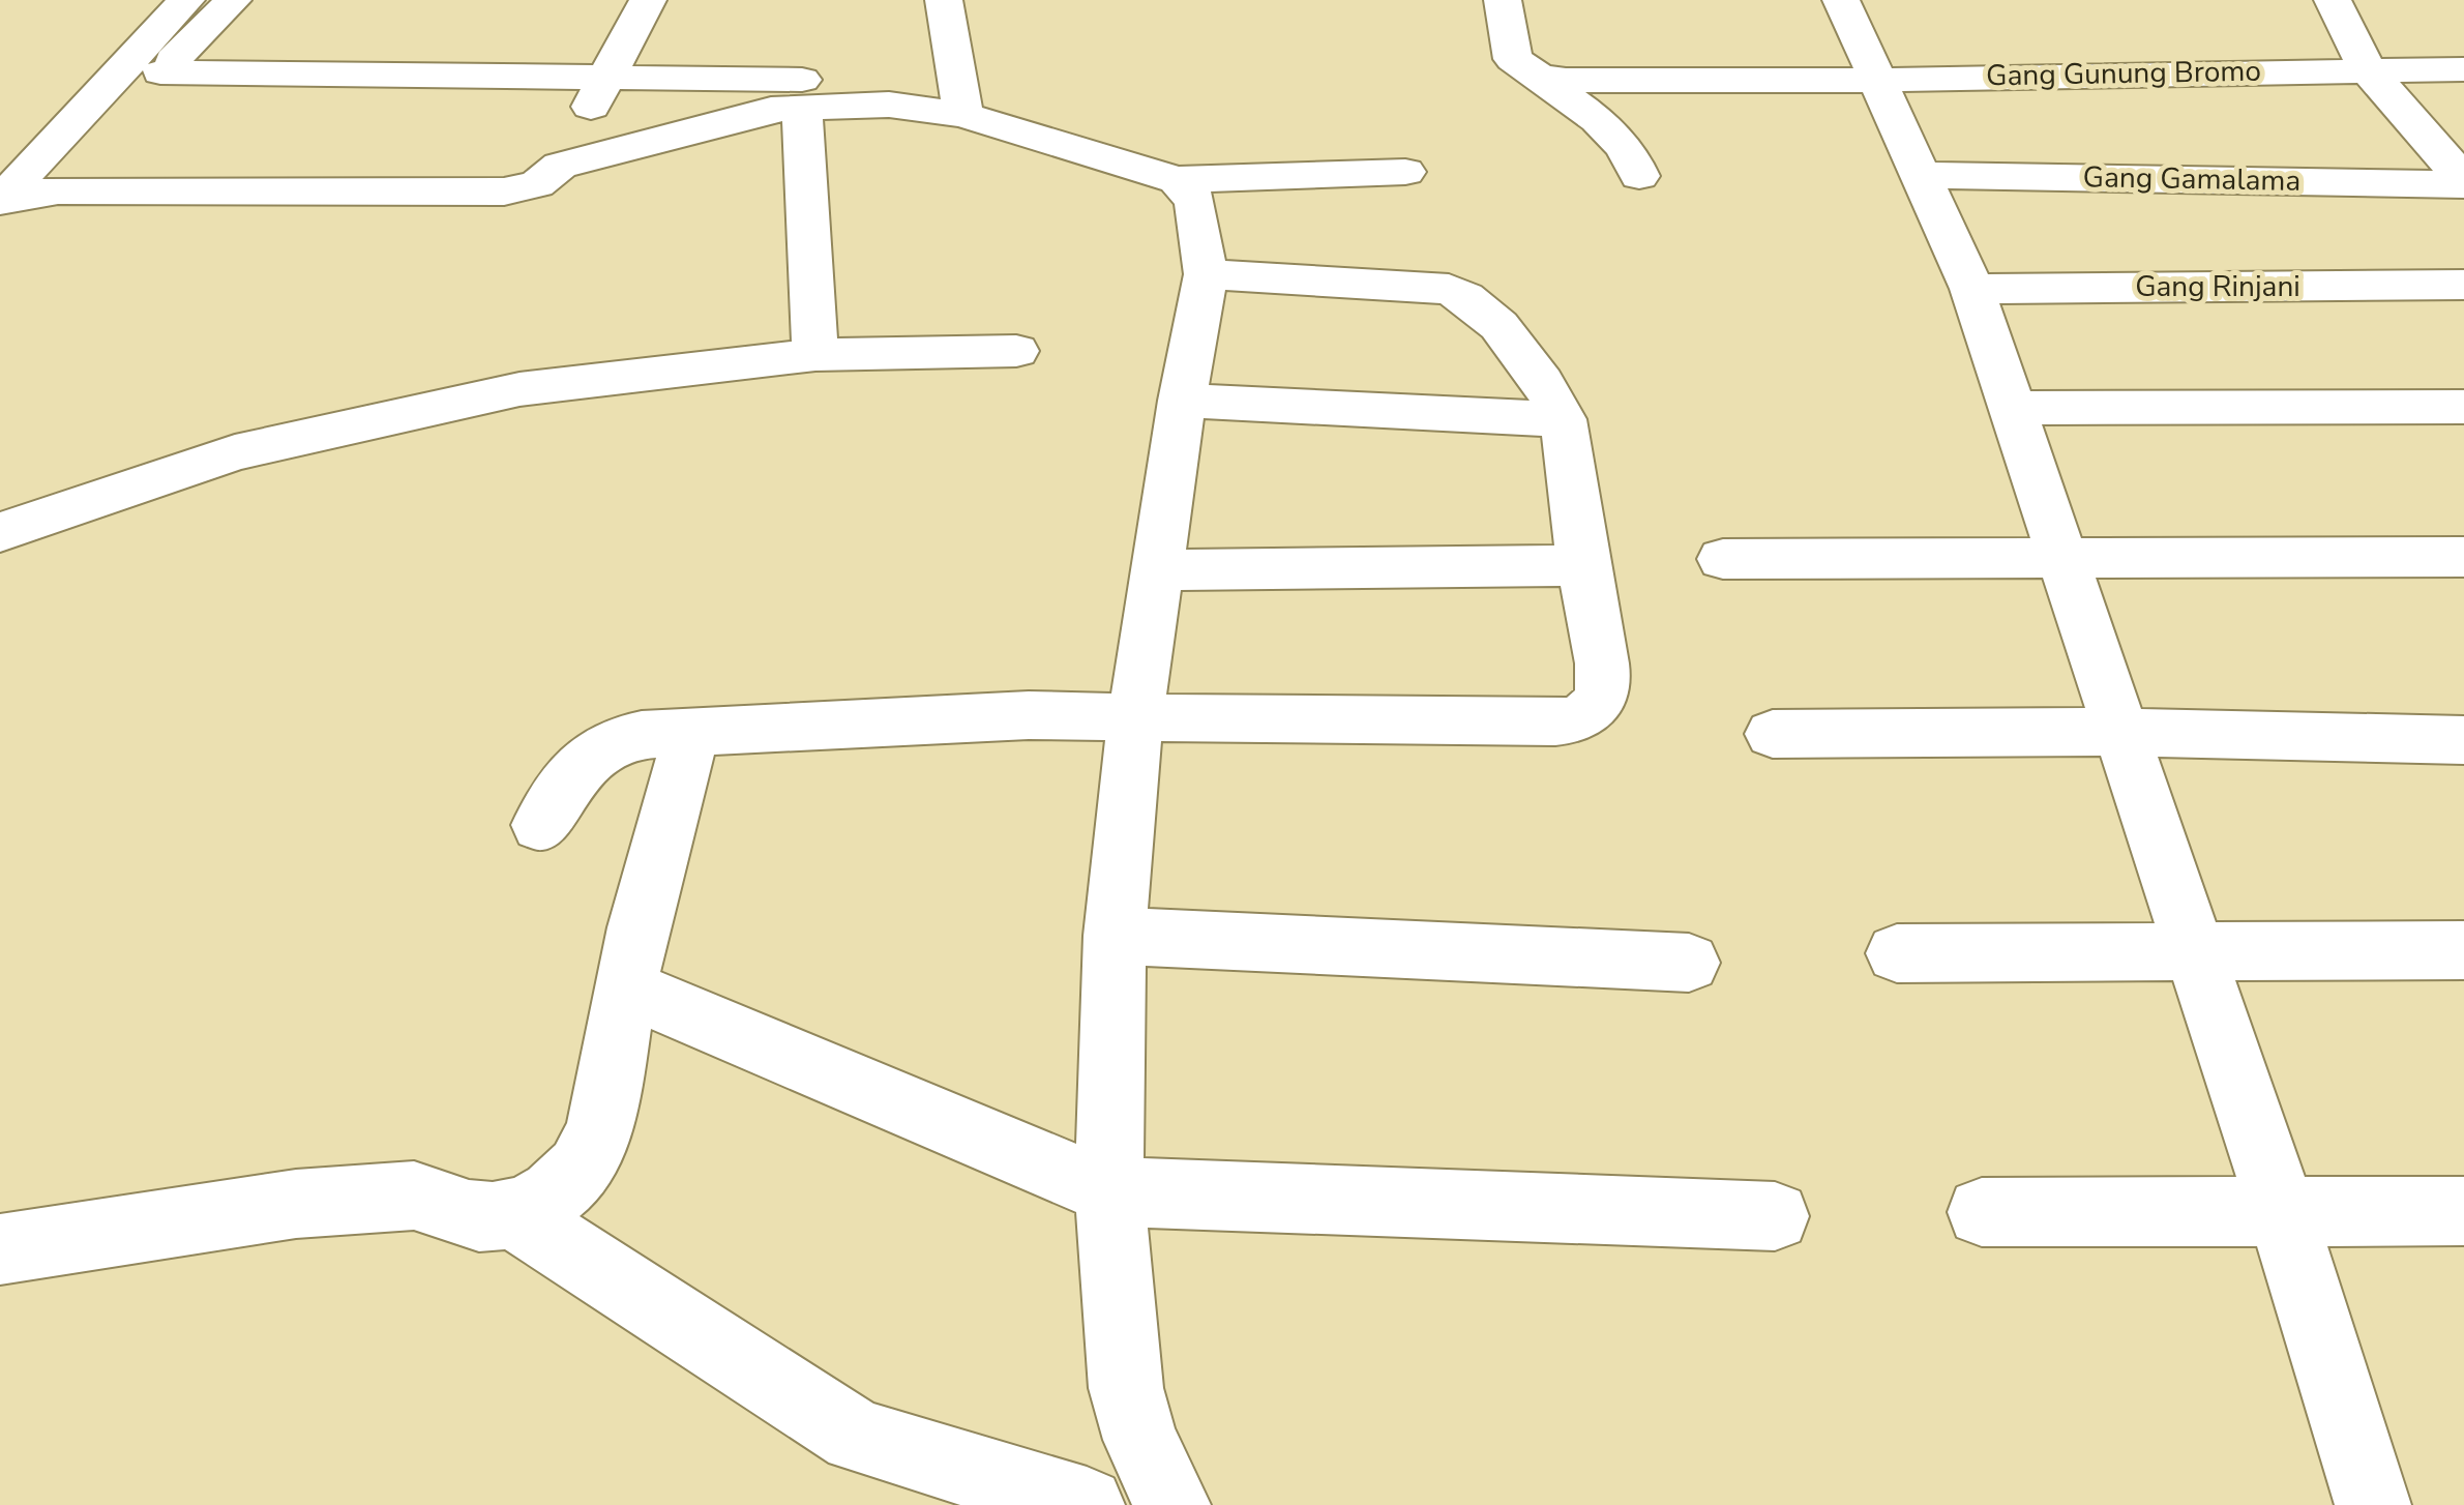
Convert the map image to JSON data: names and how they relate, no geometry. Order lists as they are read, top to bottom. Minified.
{"streets":{"street":["Gang Gunung Bromo","Gang Gamalama","Gang Rinjani"]}}
